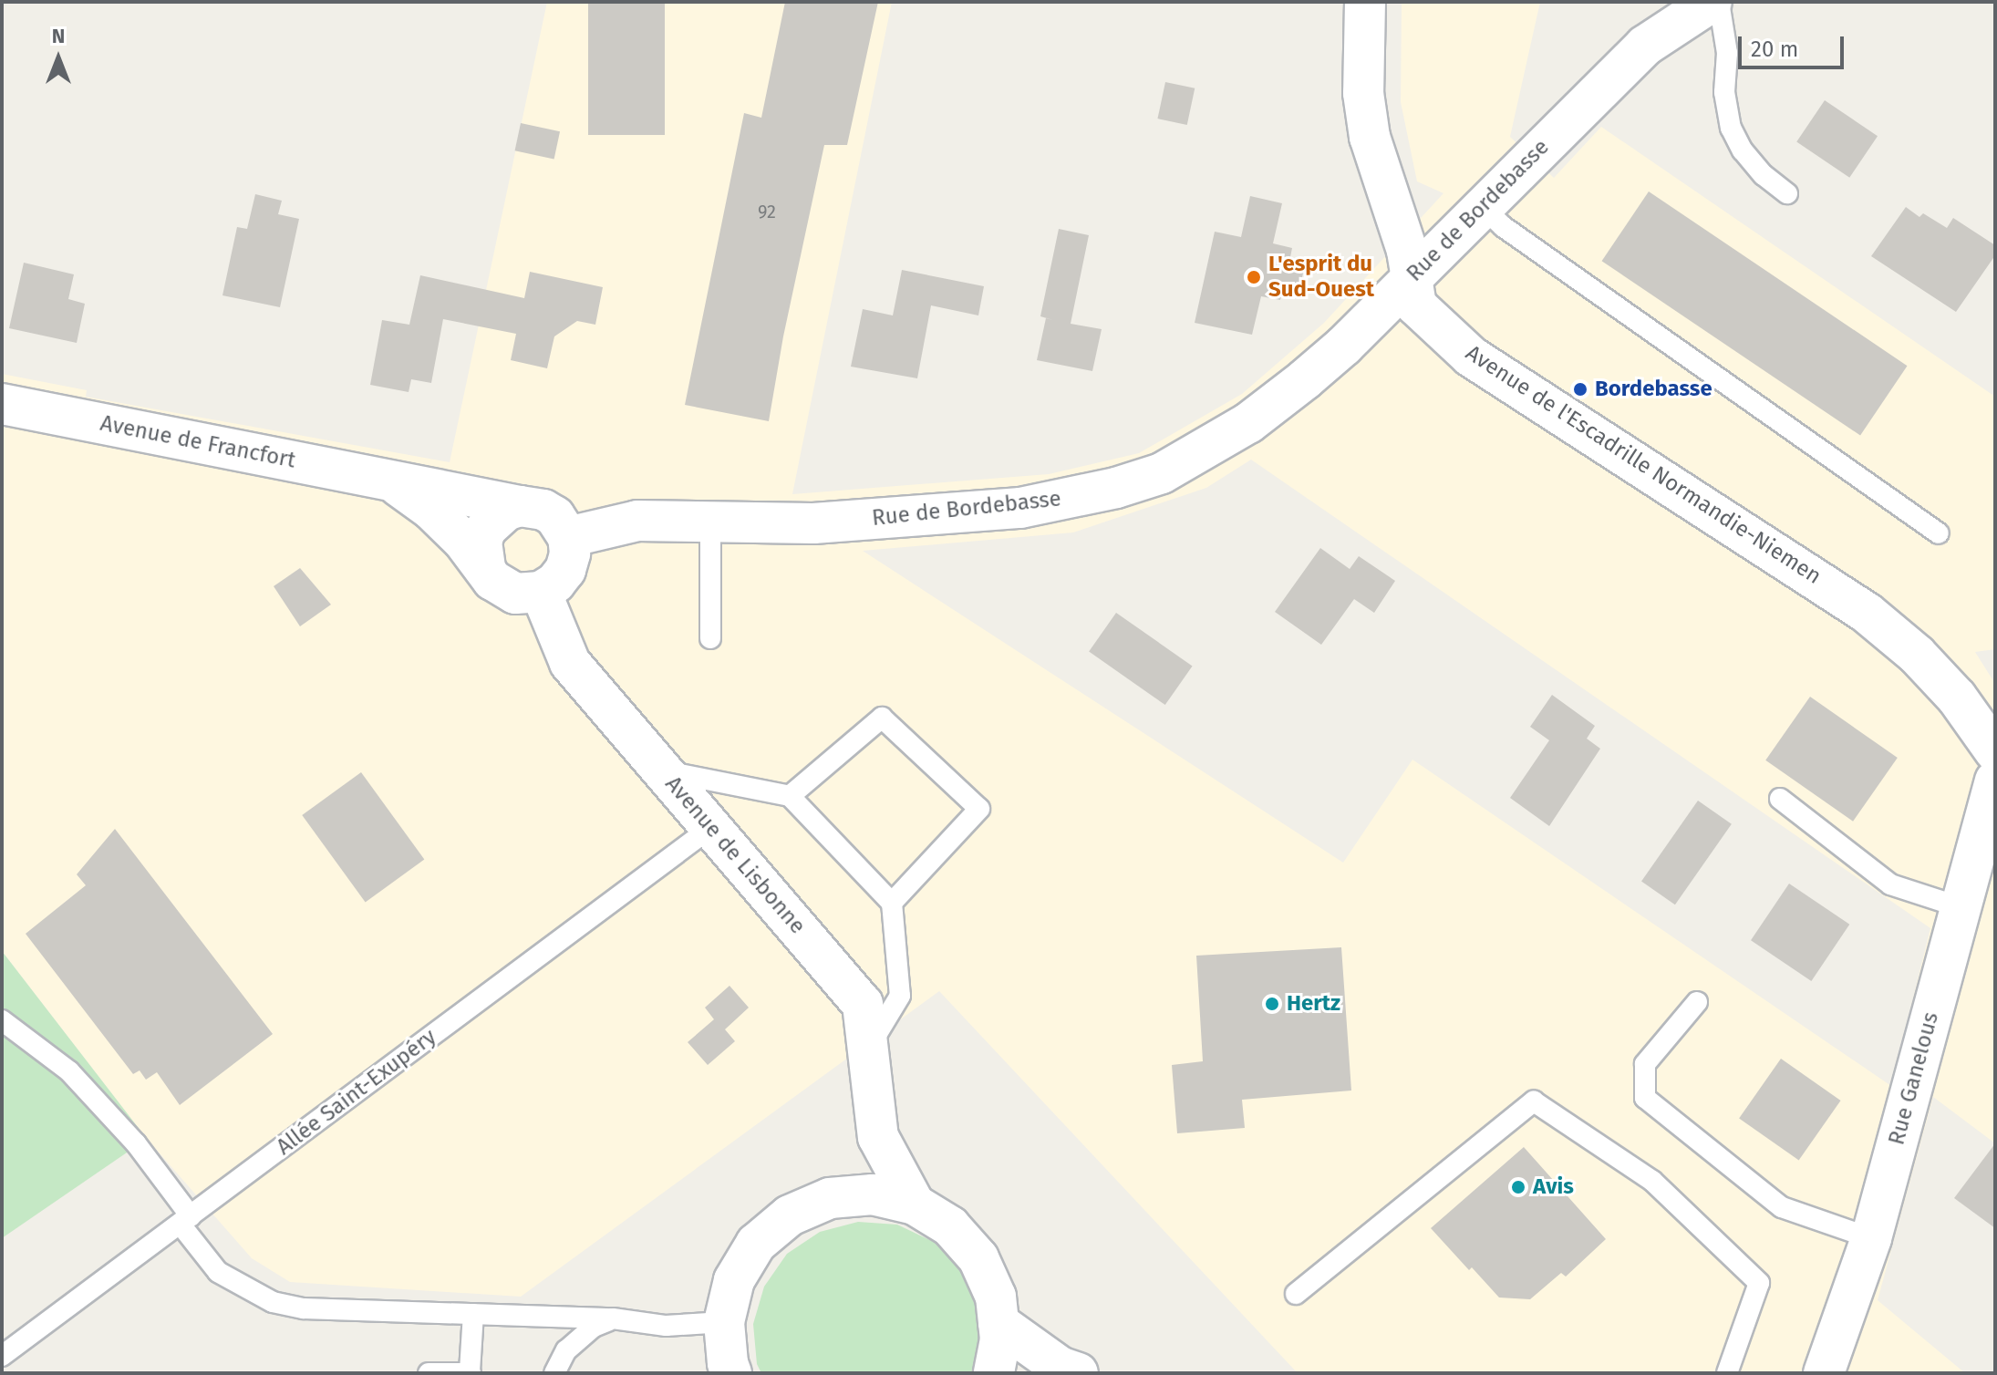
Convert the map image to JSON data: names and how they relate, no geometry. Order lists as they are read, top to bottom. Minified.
{"streets":{"street":["Rue de Bordebasse","Avenue de Francfort","Avenue de l'Escadrille Normandie-Niemen","Avenue de Lisbonne","Rue Ganelous"],"lane":["Allée Saint-Exupéry"]},"crossings":[["Rue de Bordebasse","Avenue de Francfort"],["Rue de Bordebasse","Avenue de l'Escadrille Normandie-Niemen"],["Rue de Bordebasse","Avenue de Lisbonne"],["Avenue de Francfort","Avenue de Lisbonne"],["Avenue de Lisbonne","Allée Saint-Exupéry"]],"places":["L'esprit du Sud-Ouest","Bordebasse","Hertz","Avis"],"house_numbers":["92"],"scale_bar":"20 m","north":"top"}
